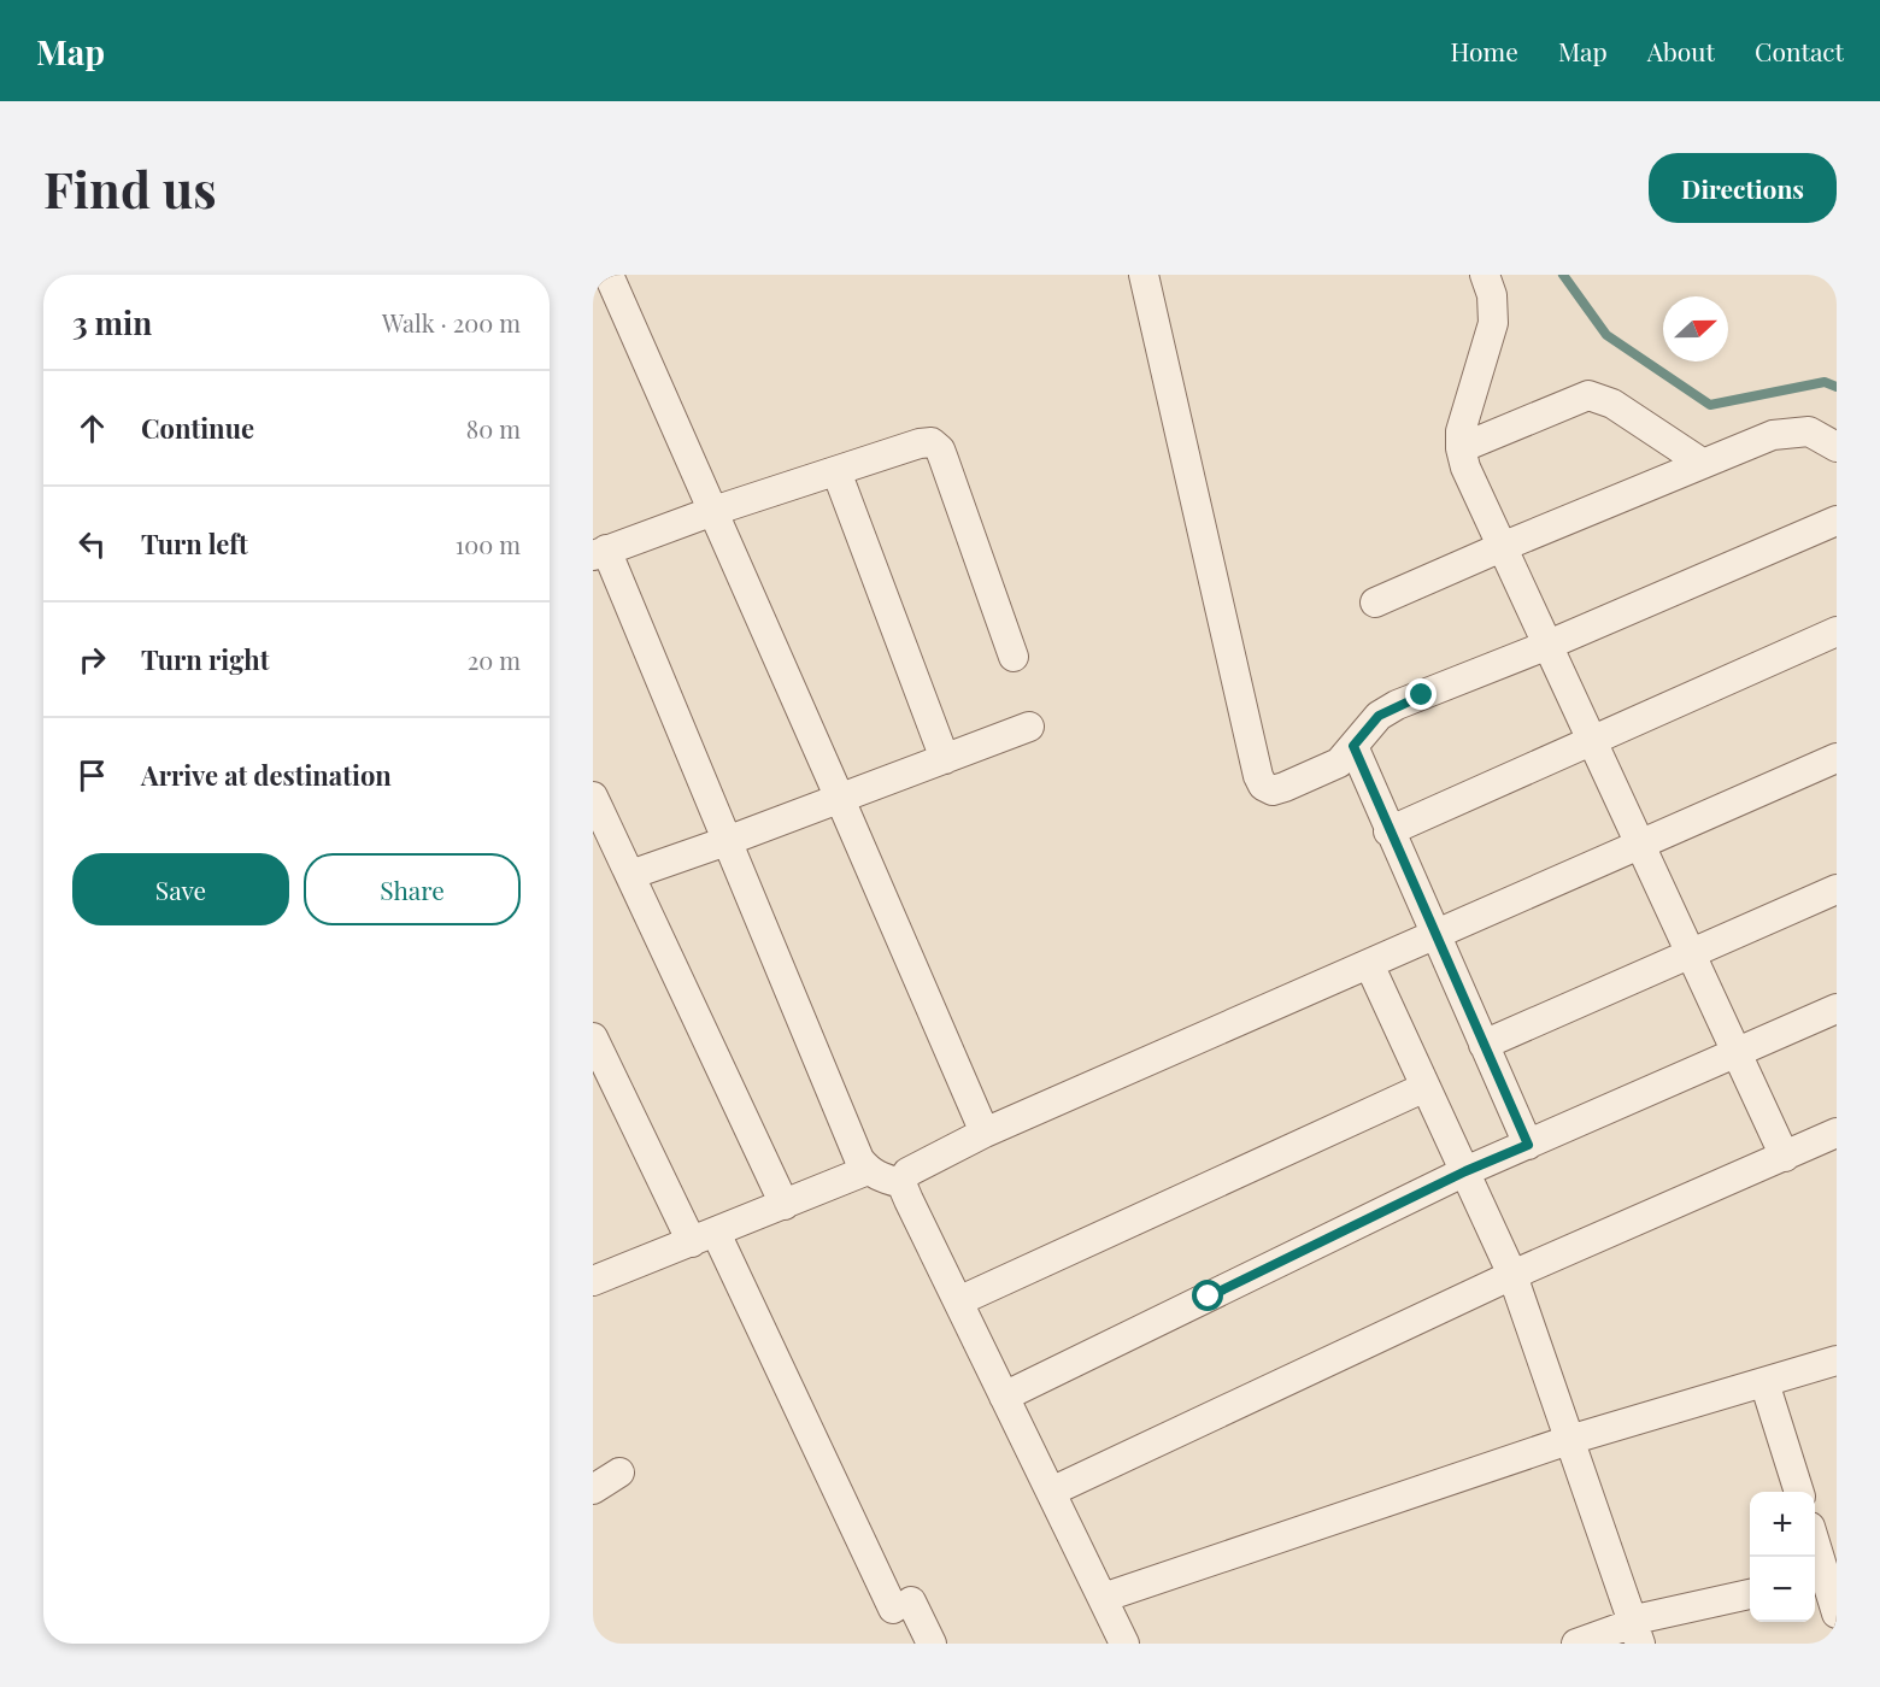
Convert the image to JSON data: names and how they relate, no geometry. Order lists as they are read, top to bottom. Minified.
{"north":"right","page":{"header":"Map","nav":["Home","Map","About","Contact"],"buttons":["Directions",["Save","Share"]],"title":"Find us","heading":["3 min","Walk · 200 m"],"list":[["Continue","80 m"],["Turn left","100 m"],["Turn right","20 m"],"Arrive at destination"],"map_buttons":["+","−"]}}
